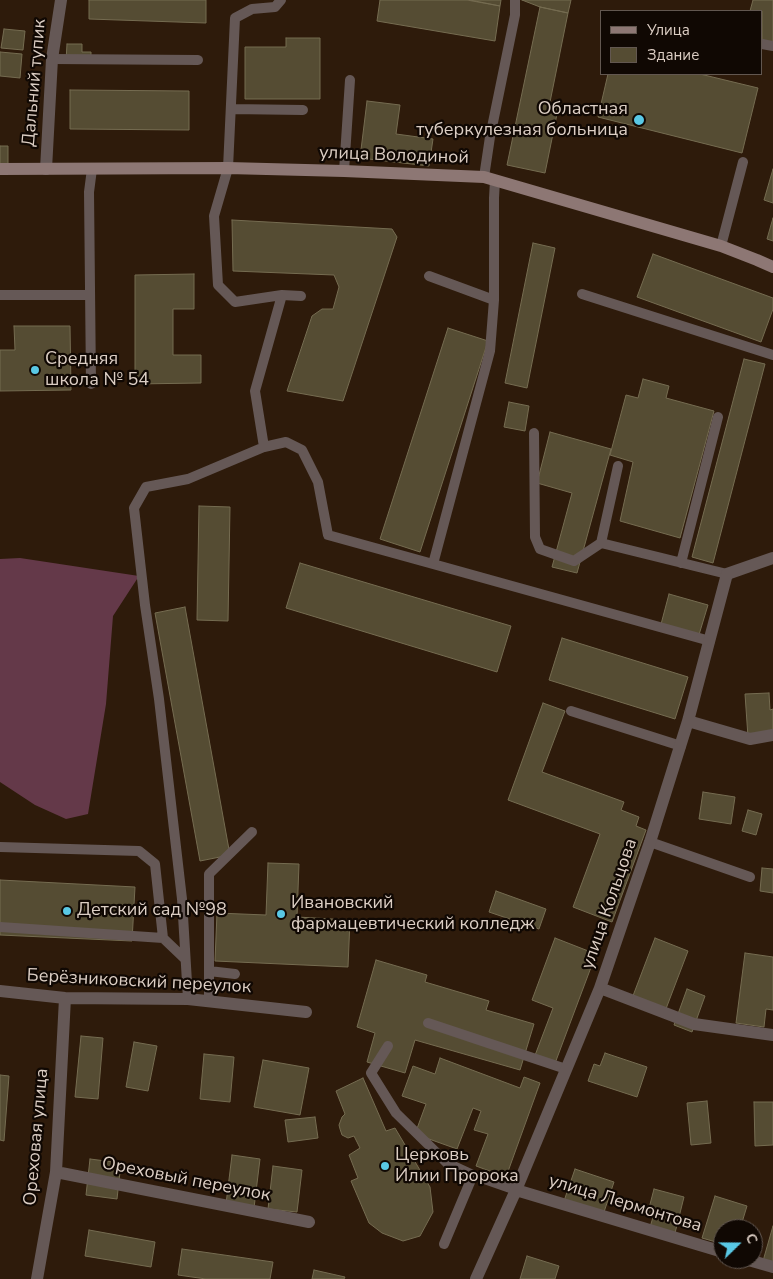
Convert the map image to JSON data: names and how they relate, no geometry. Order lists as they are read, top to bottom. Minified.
{"streets":{"street":["Дальний тупик","улица Володиной","улица Кольцова","Берёзниковский переулок","Ореховая улица","Ореховый переулок","улица Лермонтова"]},"crossings":[["Дальний тупик","улица Володиной"],["улица Кольцова","улица Лермонтова"],["Берёзниковский переулок","Ореховая улица"],["Ореховая улица","Ореховый переулок"]],"places":["Областная туберкулезная больница","Средняя школа № 54","Детский сад №98","Ивановский фармацевтический колледж","Церковь Илии Пророка"],"legend":["Улица","Здание"],"north":"right"}
